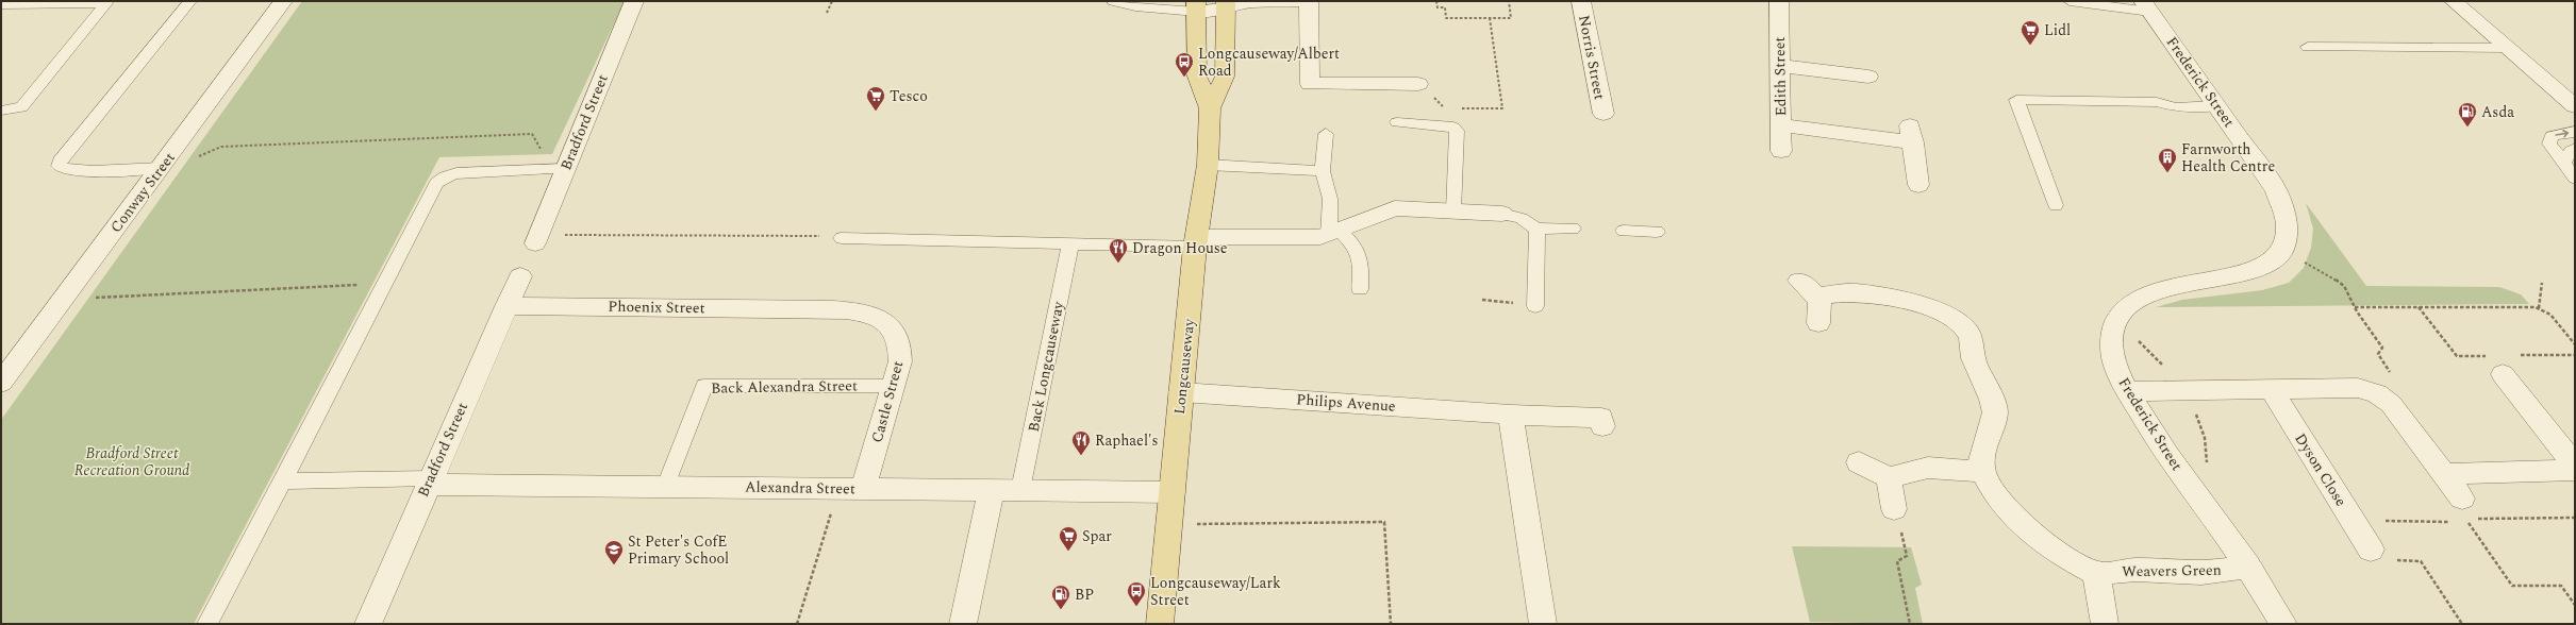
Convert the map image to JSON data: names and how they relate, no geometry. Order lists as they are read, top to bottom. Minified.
{"streets":{"main road":["Longcauseway"],"street":["Norris Street","Edith Street","Frederick Street","Bradford Street","Conway Street","Phoenix Street","Castle Street","Philips Avenue","Dyson Close","Alexandra Street","Weavers Green"],"lane":["Back Longcauseway","Back Alexandra Street"]},"crossings":[["Frederick Street","Weavers Green"],["Bradford Street","Phoenix Street"],["Bradford Street","Alexandra Street"],["Phoenix Street","Castle Street"],["Back Longcauseway","Alexandra Street"],["Longcauseway","Philips Avenue"],["Longcauseway","Alexandra Street"],["Back Alexandra Street","Castle Street"],["Back Alexandra Street","Alexandra Street"],["Castle Street","Alexandra Street"]],"parks":["Bradford Street Recreation Ground"],"places":{"supermarket":["Lidl","Tesco","Spar"],"bus stop":["Longcauseway/Albert Road","Longcauseway/Lark Street"],"fuel station":["Asda","BP"],"building":["Farnworth Health Centre"],"restaurant":["Dragon House","Raphael's"],"school or university":["St Peter's CofE Primary School"]}}
